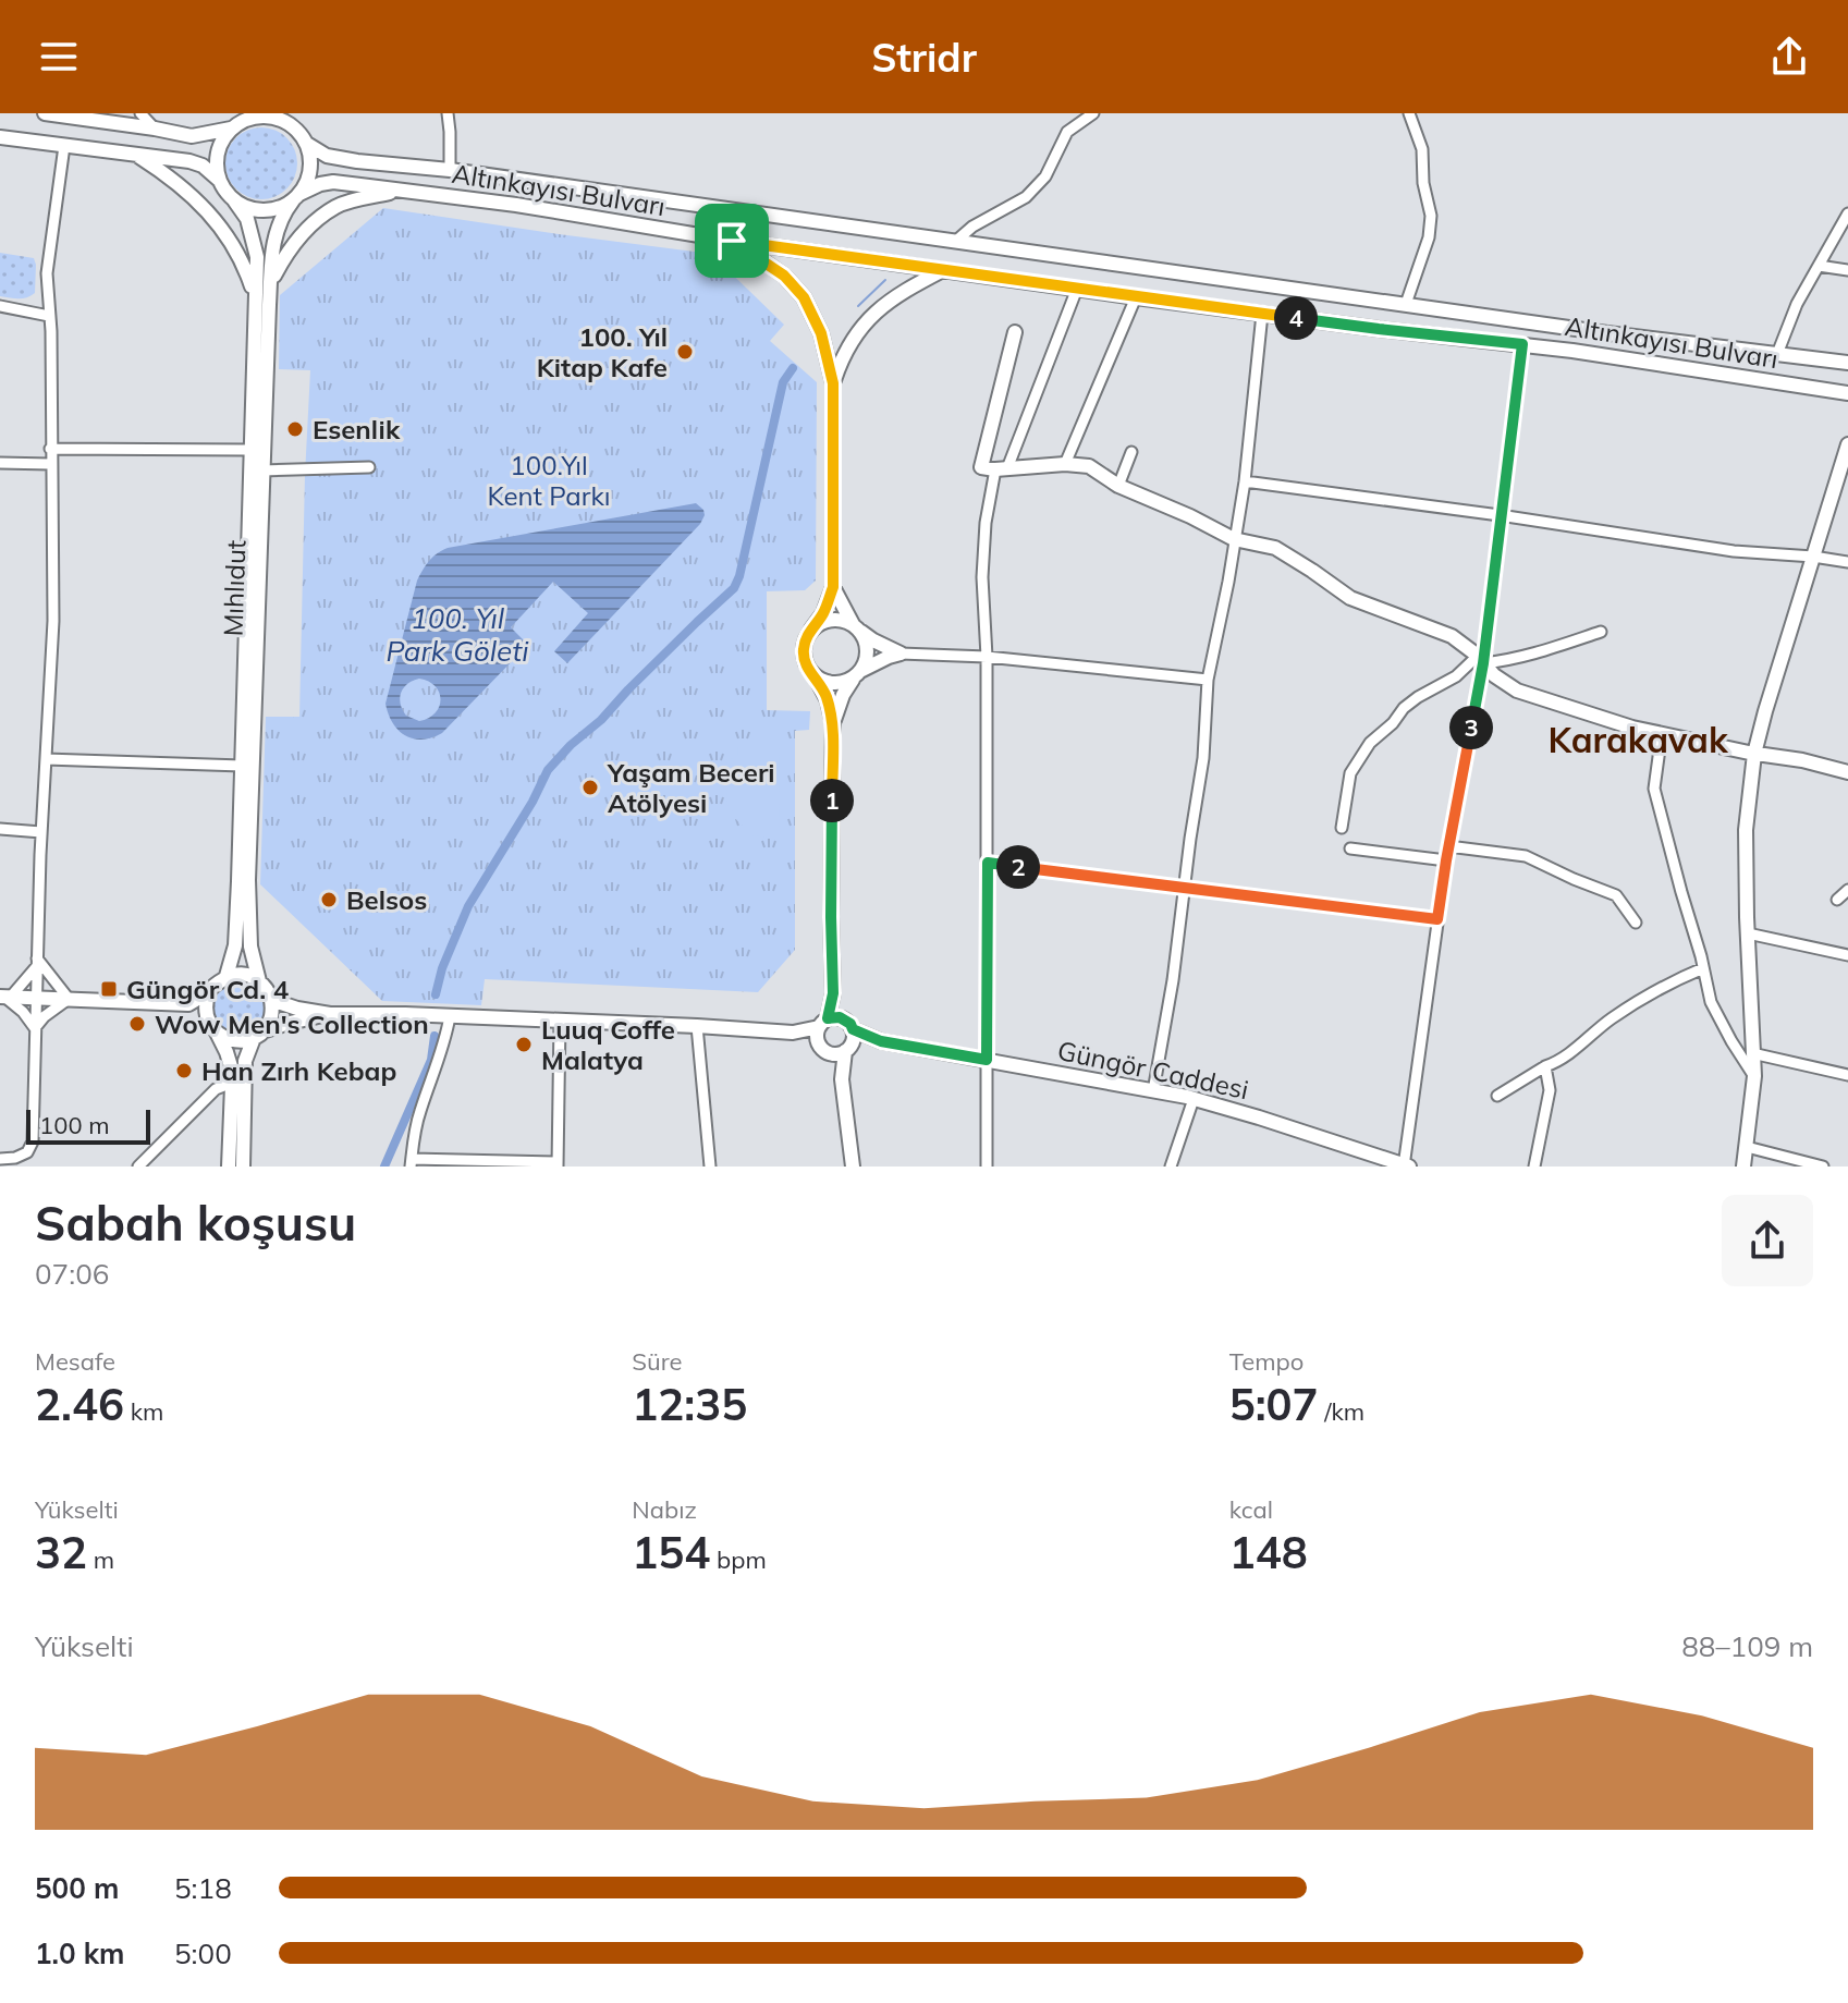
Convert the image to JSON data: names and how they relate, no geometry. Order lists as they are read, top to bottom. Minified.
{"streets":{"main road":["Altınkayısı Bulvarı","Mıhlıdut","Güngör Caddesi"]},"crossings":[["Altınkayısı Bulvarı","Mıhlıdut"]],"districts":["Karakavak"],"water":["100. Yıl Park Göleti"],"parks":["100.Yıl Kent Parkı"],"places":{"other":["100. Yıl Kitap Kafe","Esenlik","Yaşam Beceri Atölyesi","Belsos","Wow Men's Collection","Luuq Coffe Malatya","Han Zırh Kebap"],"transit":["Güngör Cd. 4"]},"scale_bar":"100 m","page":{"header":"Stridr","pins":["4","3","1","2"],"scale":"100 m","heading":["Sabah koşusu","07:06"],"stats":[["Mesafe","2.46 km"],["Süre","12:35"],["Tempo","5:07 /km"],["Yükselti","32 m"],["Nabız","154 bpm"],["kcal","148"]],"chart":["Yükselti","88–109 m"],"list":[{"name":"500 m","note":"5:18"},{"name":"1.0 km","note":"5:00"}]}}
